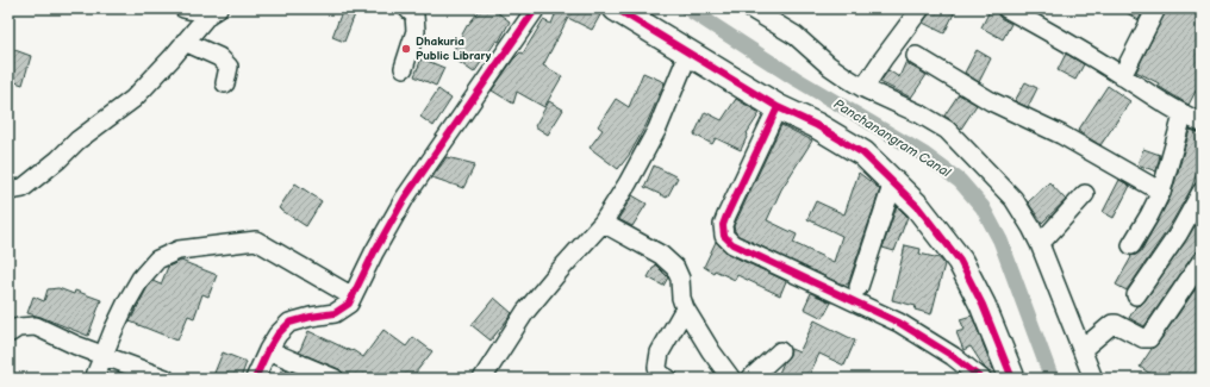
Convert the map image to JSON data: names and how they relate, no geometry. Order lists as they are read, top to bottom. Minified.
{"water":["Panchanangram Canal"],"places":["Dhakuria Public Library"]}
